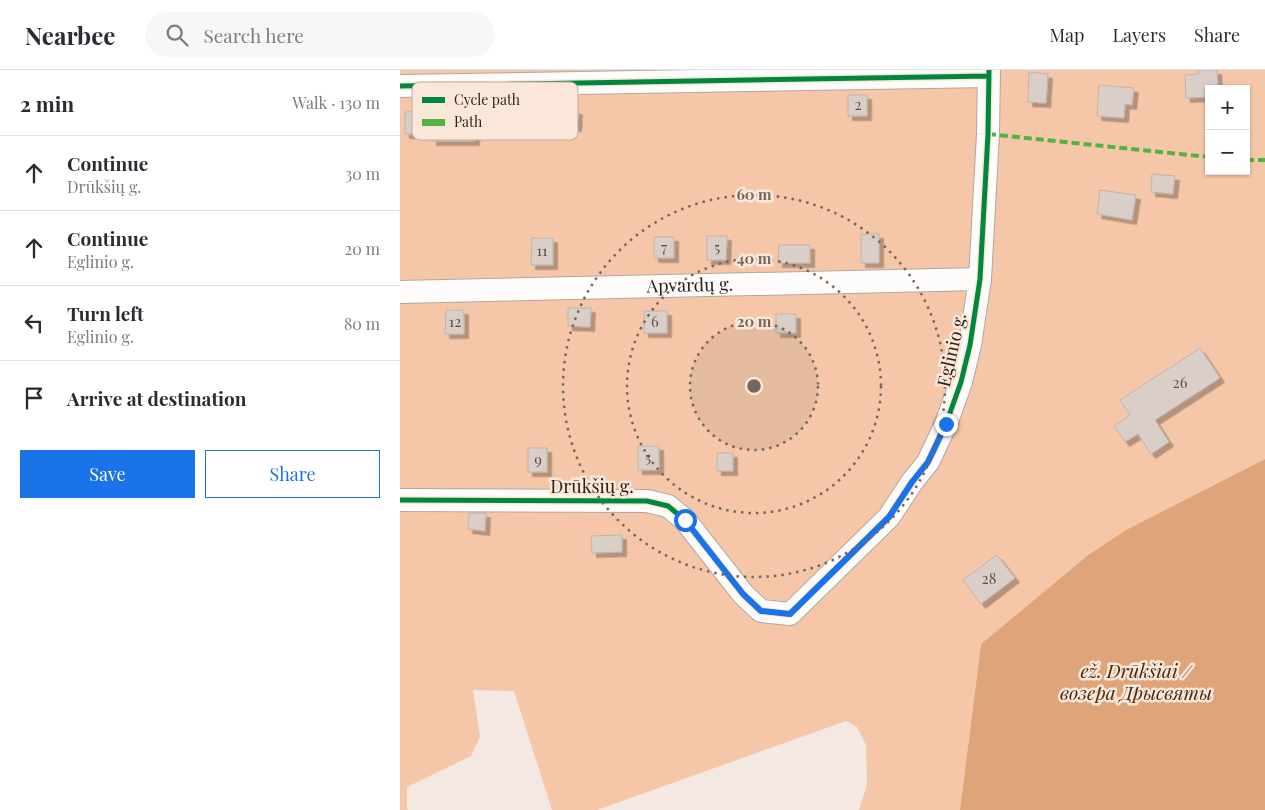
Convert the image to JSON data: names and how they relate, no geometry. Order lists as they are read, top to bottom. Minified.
{"streets":{"street":["Apvardų g.","Eglinio g.","Drūkšių g."]},"crossings":[["Apvardų g.","Eglinio g."],["Eglinio g.","Drūkšių g."]],"water":["ež. Drūkšiai / возера Дрысвяты"],"house_numbers":["2","7","5","11","12","6","26","5","9","28"],"legend":["Cycle path","Path"],"page":{"header":"Nearbee","search":"Search here","nav":["Map","Layers","Share"],"heading":["2 min","Walk · 130 m"],"map_buttons":["+","−"],"list":[["Continue","Drūkšių g.","30 m"],["Continue","Eglinio g.","20 m"],["Turn left","Eglinio g.","80 m"],"Arrive at destination"],"buttons":["Save","Share"]},"rings":["60 m","40 m","20 m"]}
